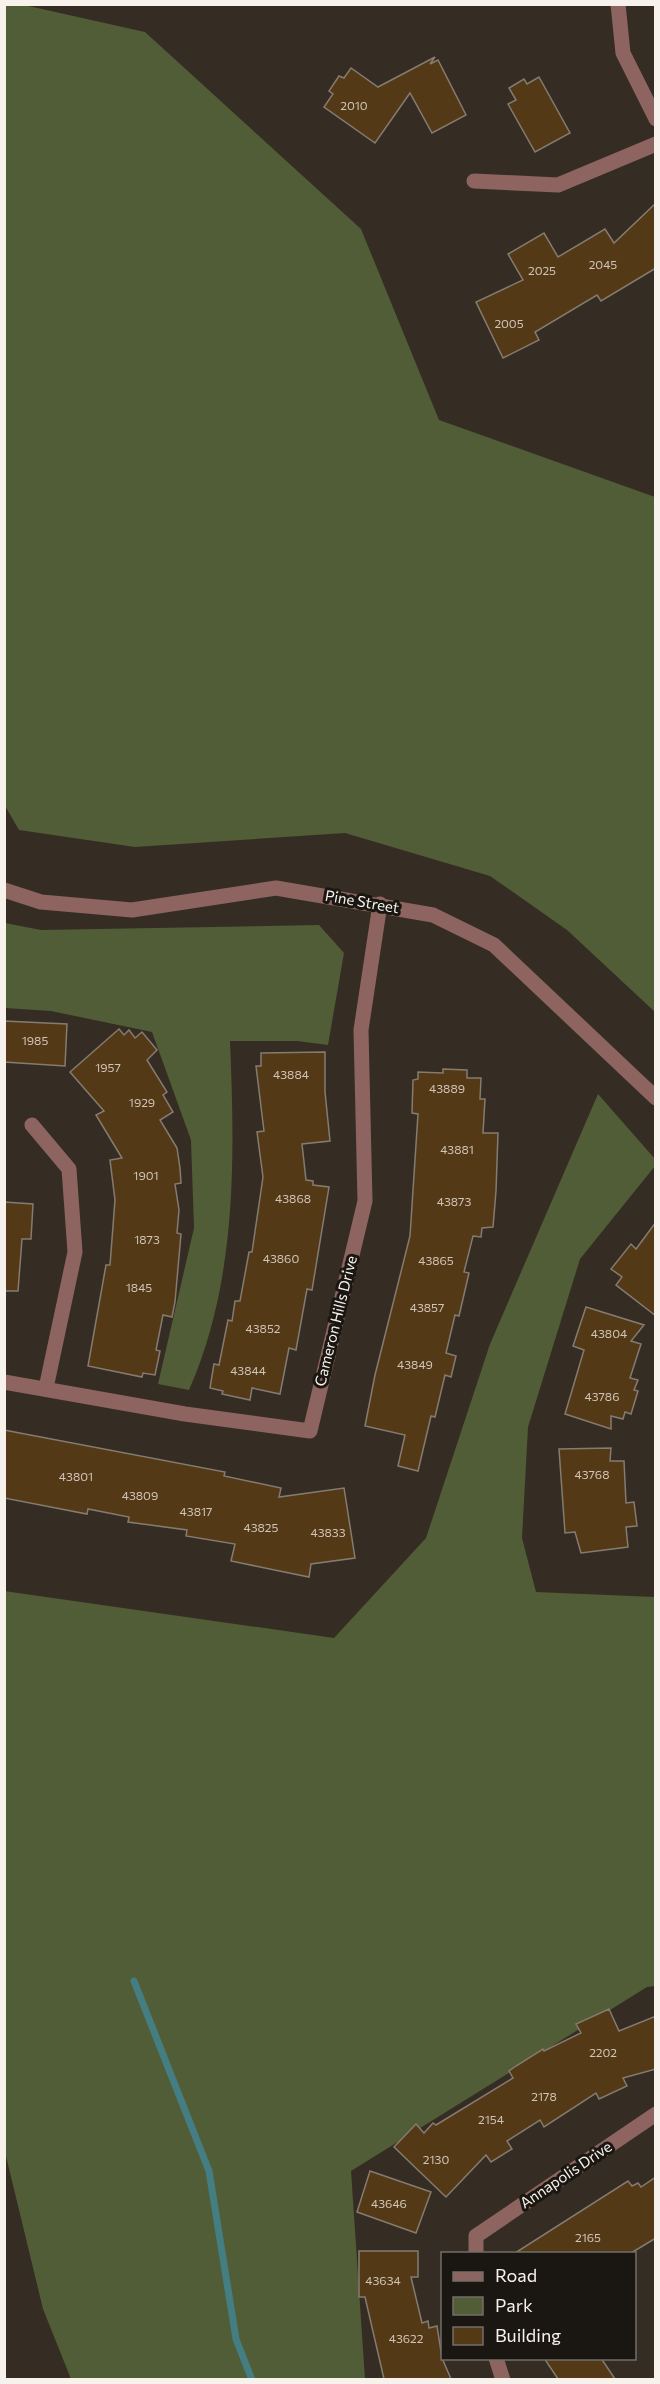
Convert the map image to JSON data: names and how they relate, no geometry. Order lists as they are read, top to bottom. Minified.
{"streets":{"street":["Pine Street","Cameron Hills Drive","Annapolis Drive"]},"crossings":[["Pine Street","Cameron Hills Drive"]],"house_numbers":["2010","2045","2025","2005","1985","1957","43884","43889","1929","43881","1901","43868","43873","1873","43860","43865","1845","43857","43852","43804","43849","43844","43786","43768","43801","43809","43817","43825","43833","2202","2178","2154","2130","43646","2165","43634","43622"],"legend":["Road","Park","Building"]}
